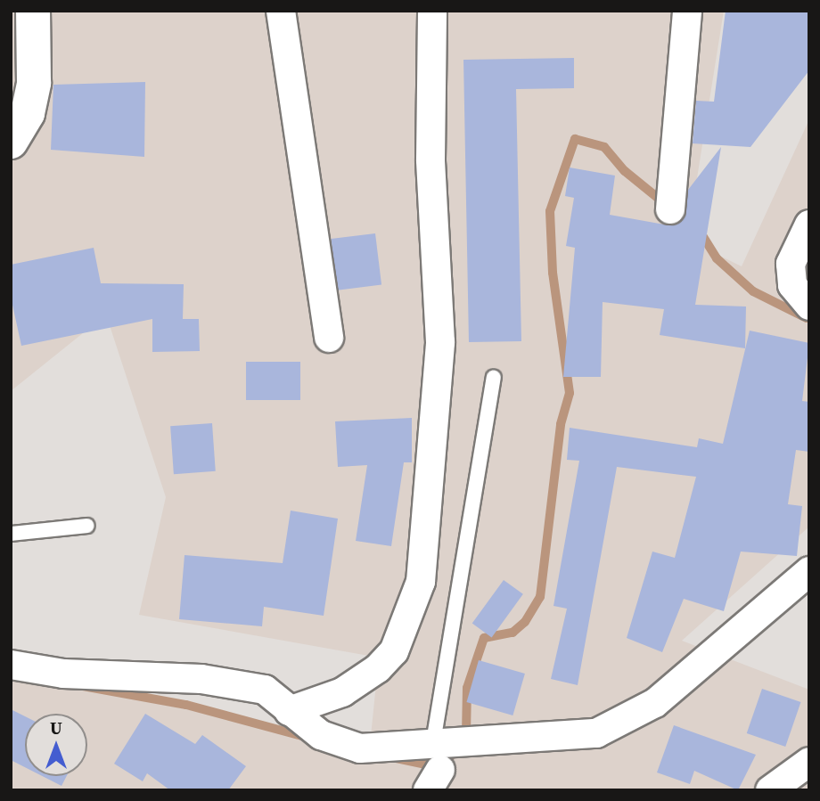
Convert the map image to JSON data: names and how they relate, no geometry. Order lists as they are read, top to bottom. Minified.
{"north":"top"}
